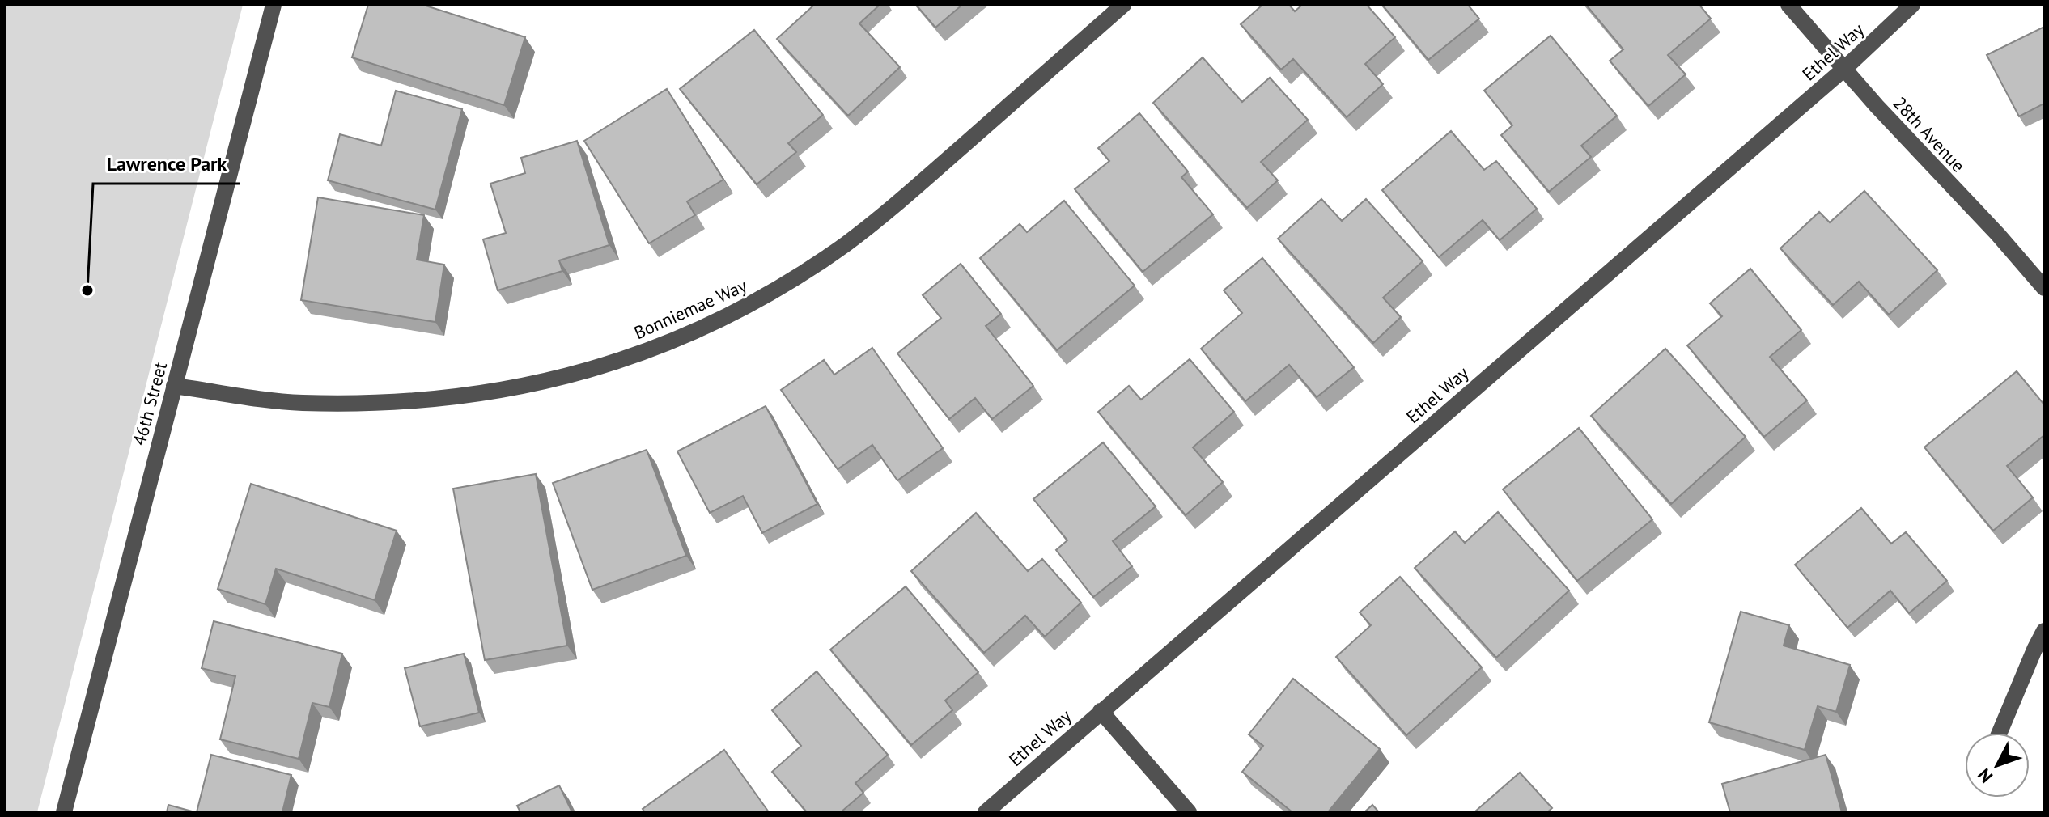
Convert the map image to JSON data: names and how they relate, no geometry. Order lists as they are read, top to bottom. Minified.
{"streets":{"street":["Ethel Way","28th Avenue","Bonniemae Way","46th Street"]},"crossings":[["Ethel Way","28th Avenue"],["Bonniemae Way","46th Street"]],"places":["Lawrence Park"],"north":"bottom left"}
